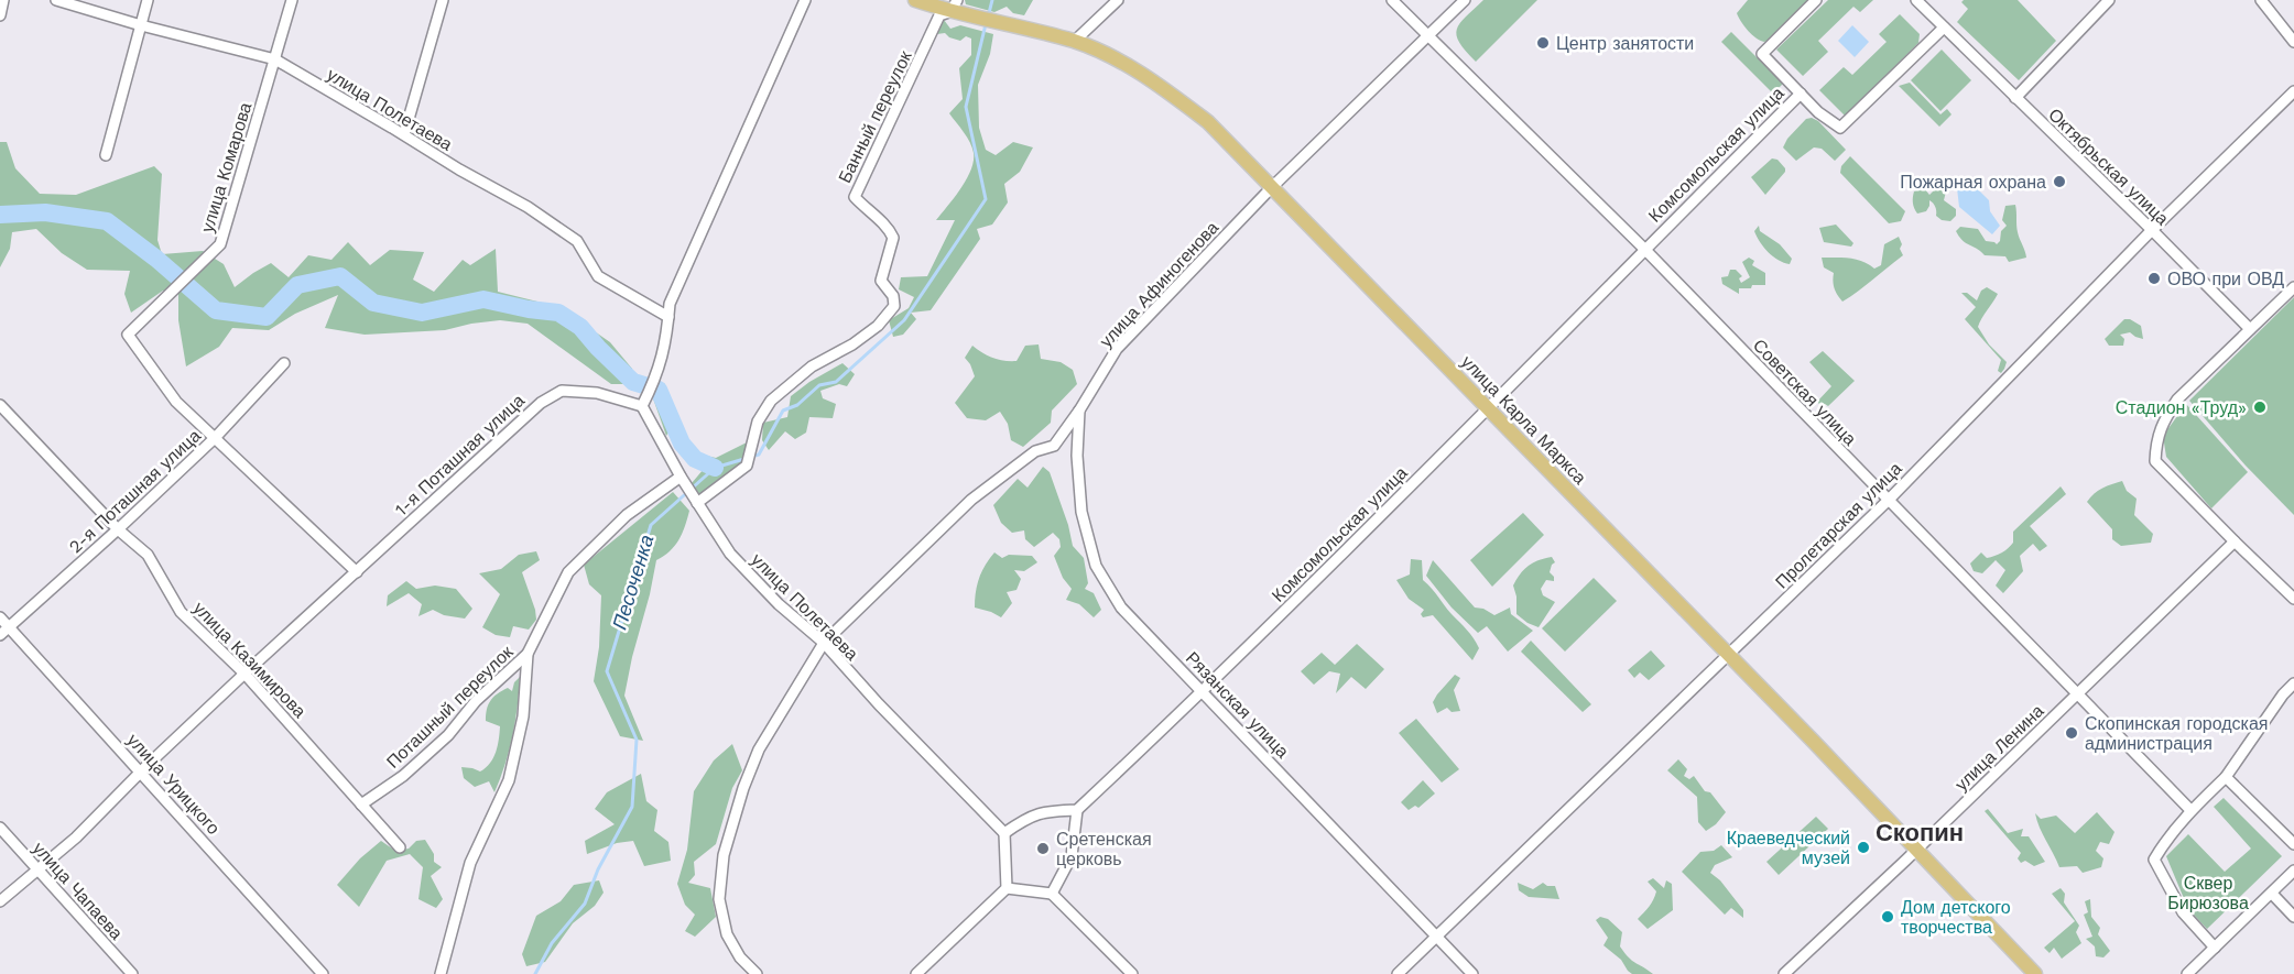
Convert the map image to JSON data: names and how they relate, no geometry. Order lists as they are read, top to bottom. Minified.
{"streets":{"main road":["улица Карла Маркса"],"street":["улица Полетаева","Банный переулок","Комсомольская улица","Октябрьская улица","улица Комарова","улица Афиногенова","Советская улица","1-я Поташная улица","2-я Поташная улица","Пролетарская улица","улица Казимирова","Рязанская улица","Поташный переулок","улица Ленина","улица Урицкого","улица Чапаева"]},"crossings":[["улица Полетаева","Банный переулок"],["улица Полетаева","улица Комарова"],["улица Полетаева","улица Афиногенова"],["улица Полетаева","1-я Поташная улица"],["Банный переулок","улица Карла Маркса"],["Комсомольская улица","Советская улица"],["Комсомольская улица","улица Карла Маркса"],["Комсомольская улица","Рязанская улица"],["Октябрьская улица","Пролетарская улица"],["улица Комарова","1-я Поташная улица"],["улица Комарова","2-я Поташная улица"],["улица Афиногенова","Советская улица"],["улица Афиногенова","улица Карла Маркса"],["улица Афиногенова","Рязанская улица"],["Советская улица","Пролетарская улица"],["Советская улица","улица Ленина"],["улица Карла Маркса","Пролетарская улица"],["улица Карла Маркса","улица Ленина"],["1-я Поташная улица","улица Казимирова"],["1-я Поташная улица","улица Урицкого"],["1-я Поташная улица","улица Чапаева"],["2-я Поташная улица","улица Казимирова"],["2-я Поташная улица","улица Урицкого"],["Пролетарская улица","Рязанская улица"],["улица Казимирова","Поташный переулок"]],"districts":["Скопин"],"water":["Песоченка"],"parks":["Сквер Бирюзова"],"places":["Центр занятости","Пожарная охрана","ОВО при ОВД","Стадион «Труд»","Скопинская городская администрация","Краеведческий музей","Сретенская церковь","Дом детского творчества"]}
